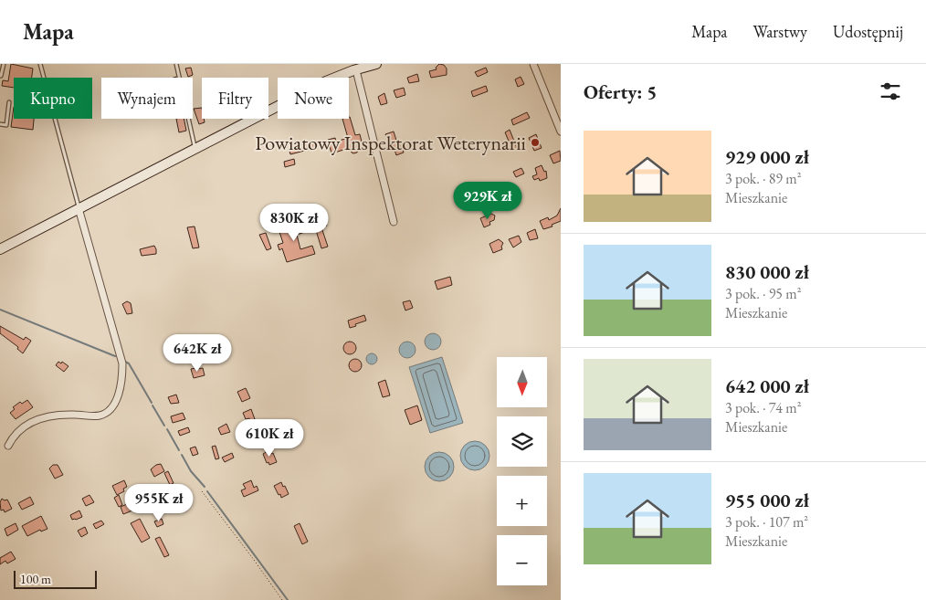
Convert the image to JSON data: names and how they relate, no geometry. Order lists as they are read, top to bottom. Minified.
{"places":["Powiatowy Inspektorat Weterynarii"],"scale_bar":"100 m","north":"bottom","page":{"header":"Mapa","nav":["Mapa","Warstwy","Udostępnij"],"heading":"Oferty: 5","chip":["Kupno","Wynajem","Filtry","Nowe"],"list":[{"name":"929 000 zł","note":"3 pok. · 89 m² · Mieszkanie"},{"name":"830 000 zł","note":"3 pok. · 95 m² · Mieszkanie"},{"name":"642 000 zł","note":"3 pok. · 74 m² · Mieszkanie"},{"name":"955 000 zł","note":"3 pok. · 107 m² · Mieszkanie"}],"price":["929K zł","830K zł","642K zł","610K zł","955K zł"],"map_buttons":["+","−"],"scale":"100 m"}}
